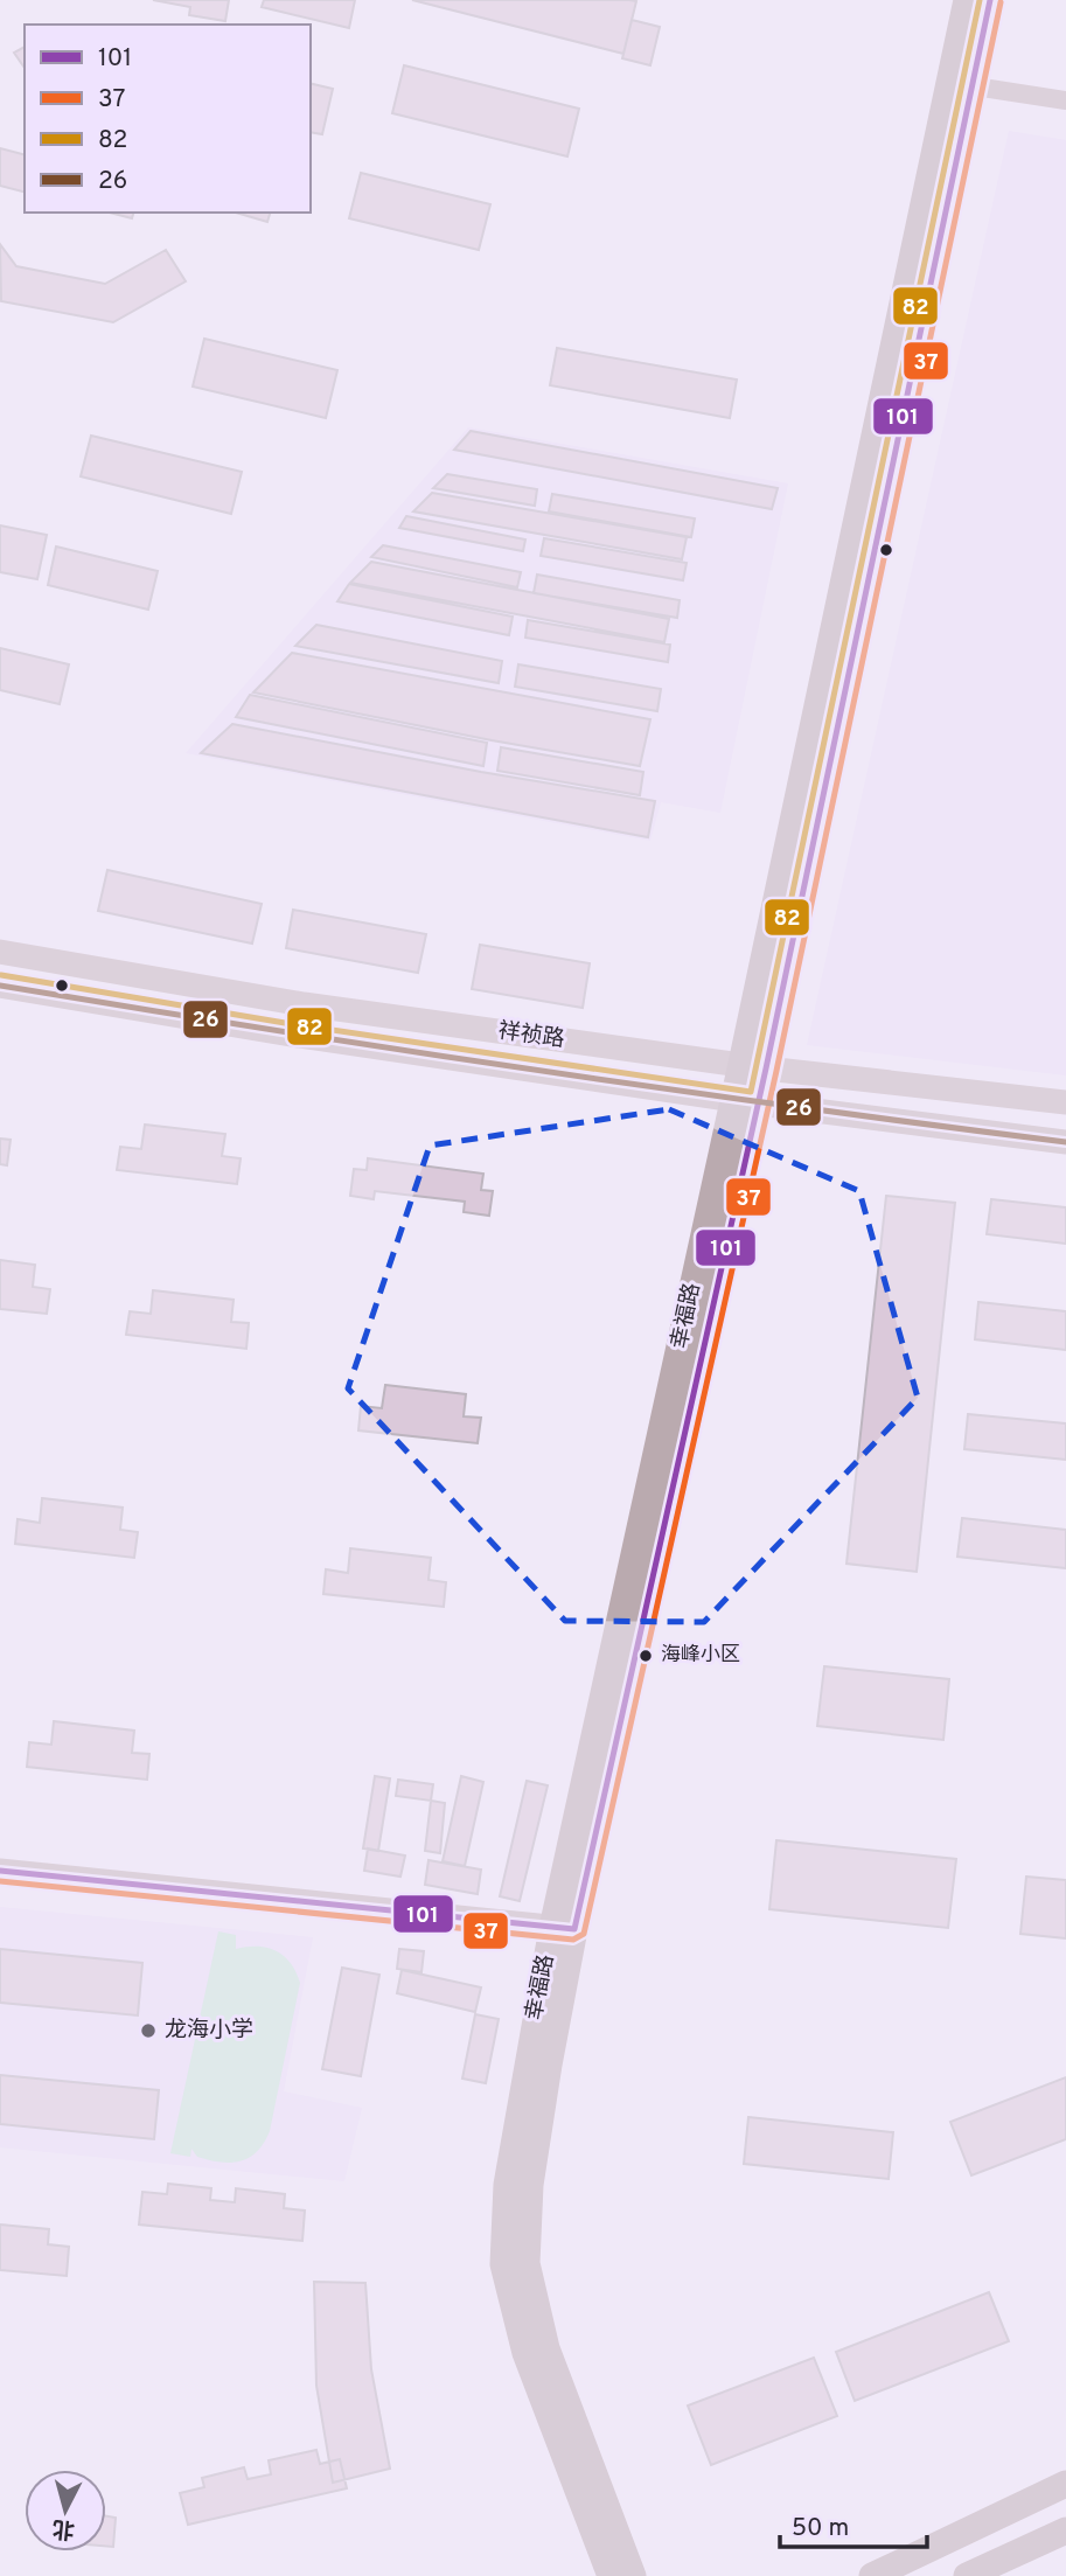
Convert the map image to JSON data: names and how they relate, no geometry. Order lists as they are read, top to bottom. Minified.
{"streets":{"main road":["幸福路"],"street":["祥祯路"]},"crossings":[["祥祯路","幸福路"]],"places":["海峰小区","龙海小学"],"lines":["transit line 101","transit line 82","transit line 37","transit line 26"],"legend":["101","37","82","26"],"scale_bar":"50 m","north":"bottom"}
